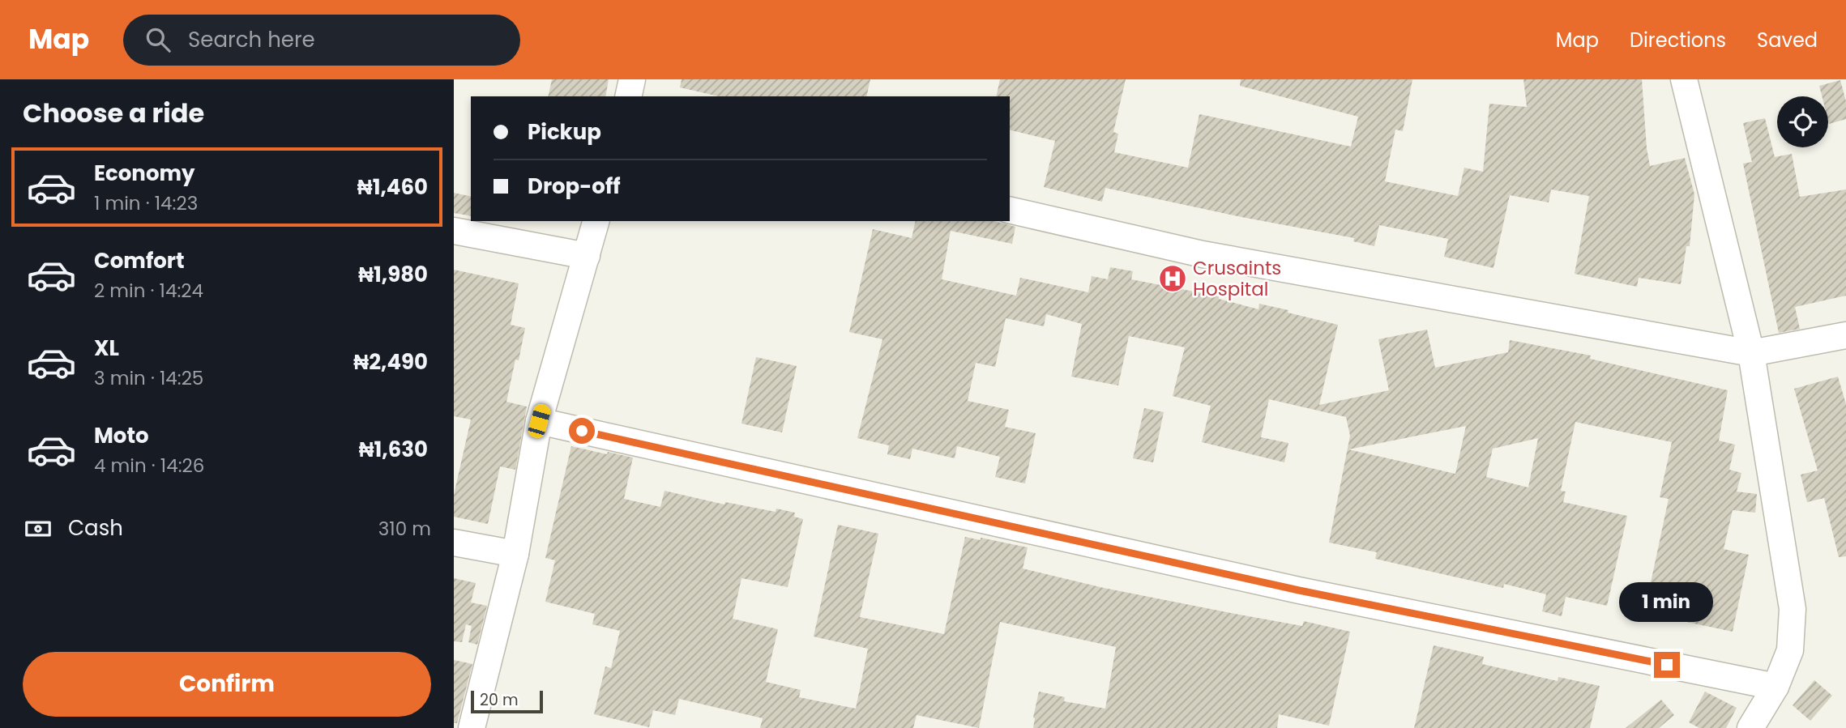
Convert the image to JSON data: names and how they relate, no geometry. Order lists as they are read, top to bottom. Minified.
{"places":{"hospital":["Crusaints Hospital"]},"scale_bar":"20 m","page":{"header":"Map","search":"Search here","nav":["Map","Directions","Saved"],"heading":"Choose a ride","banner":["Pickup","Drop-off"],"list":[{"name":"Economy","note":"1 min · 14:23","value":"₦1,460"},{"name":"Comfort","note":"2 min · 14:24","value":"₦1,980"},{"name":"XL","note":"3 min · 14:25","value":"₦2,490"},{"name":"Moto","note":"4 min · 14:26","value":"₦1,630"}],"pay":["Cash","310 m"],"bubble":"1 min","buttons":"Confirm","scale":"20 m"}}
